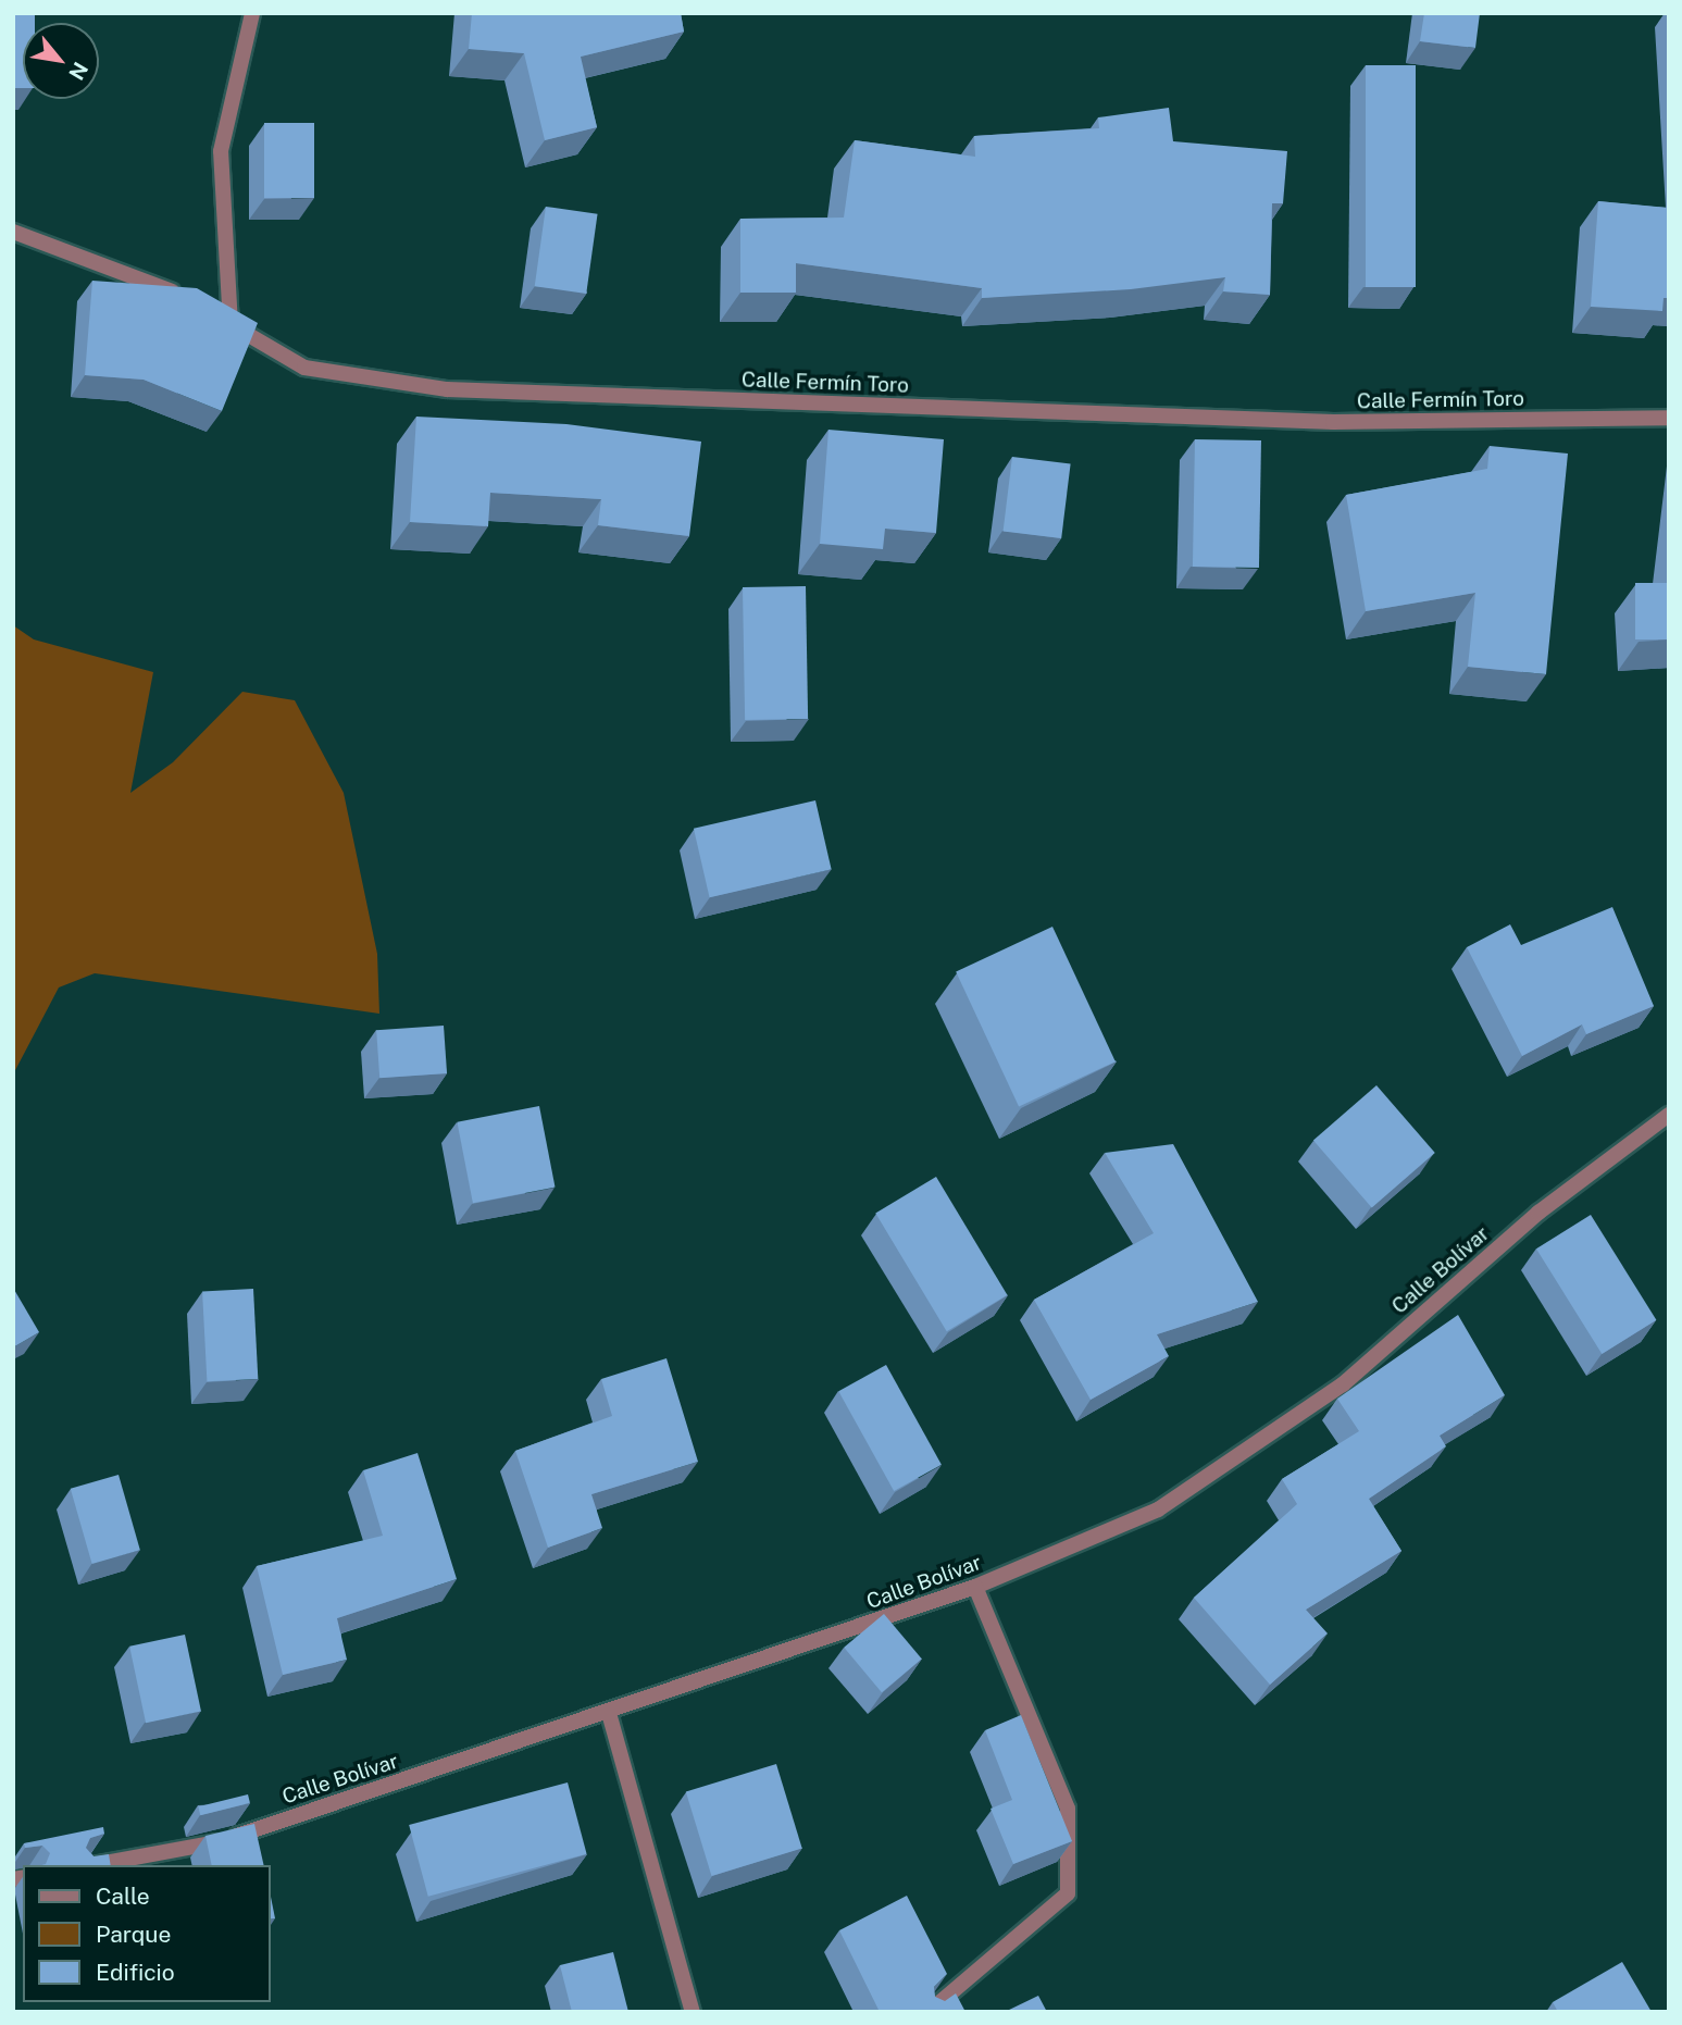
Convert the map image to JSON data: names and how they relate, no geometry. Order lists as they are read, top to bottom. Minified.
{"streets":{"street":["Calle Fermín Toro","Calle Bolívar"]},"legend":["Calle","Parque","Edificio"],"north":"bottom right"}
